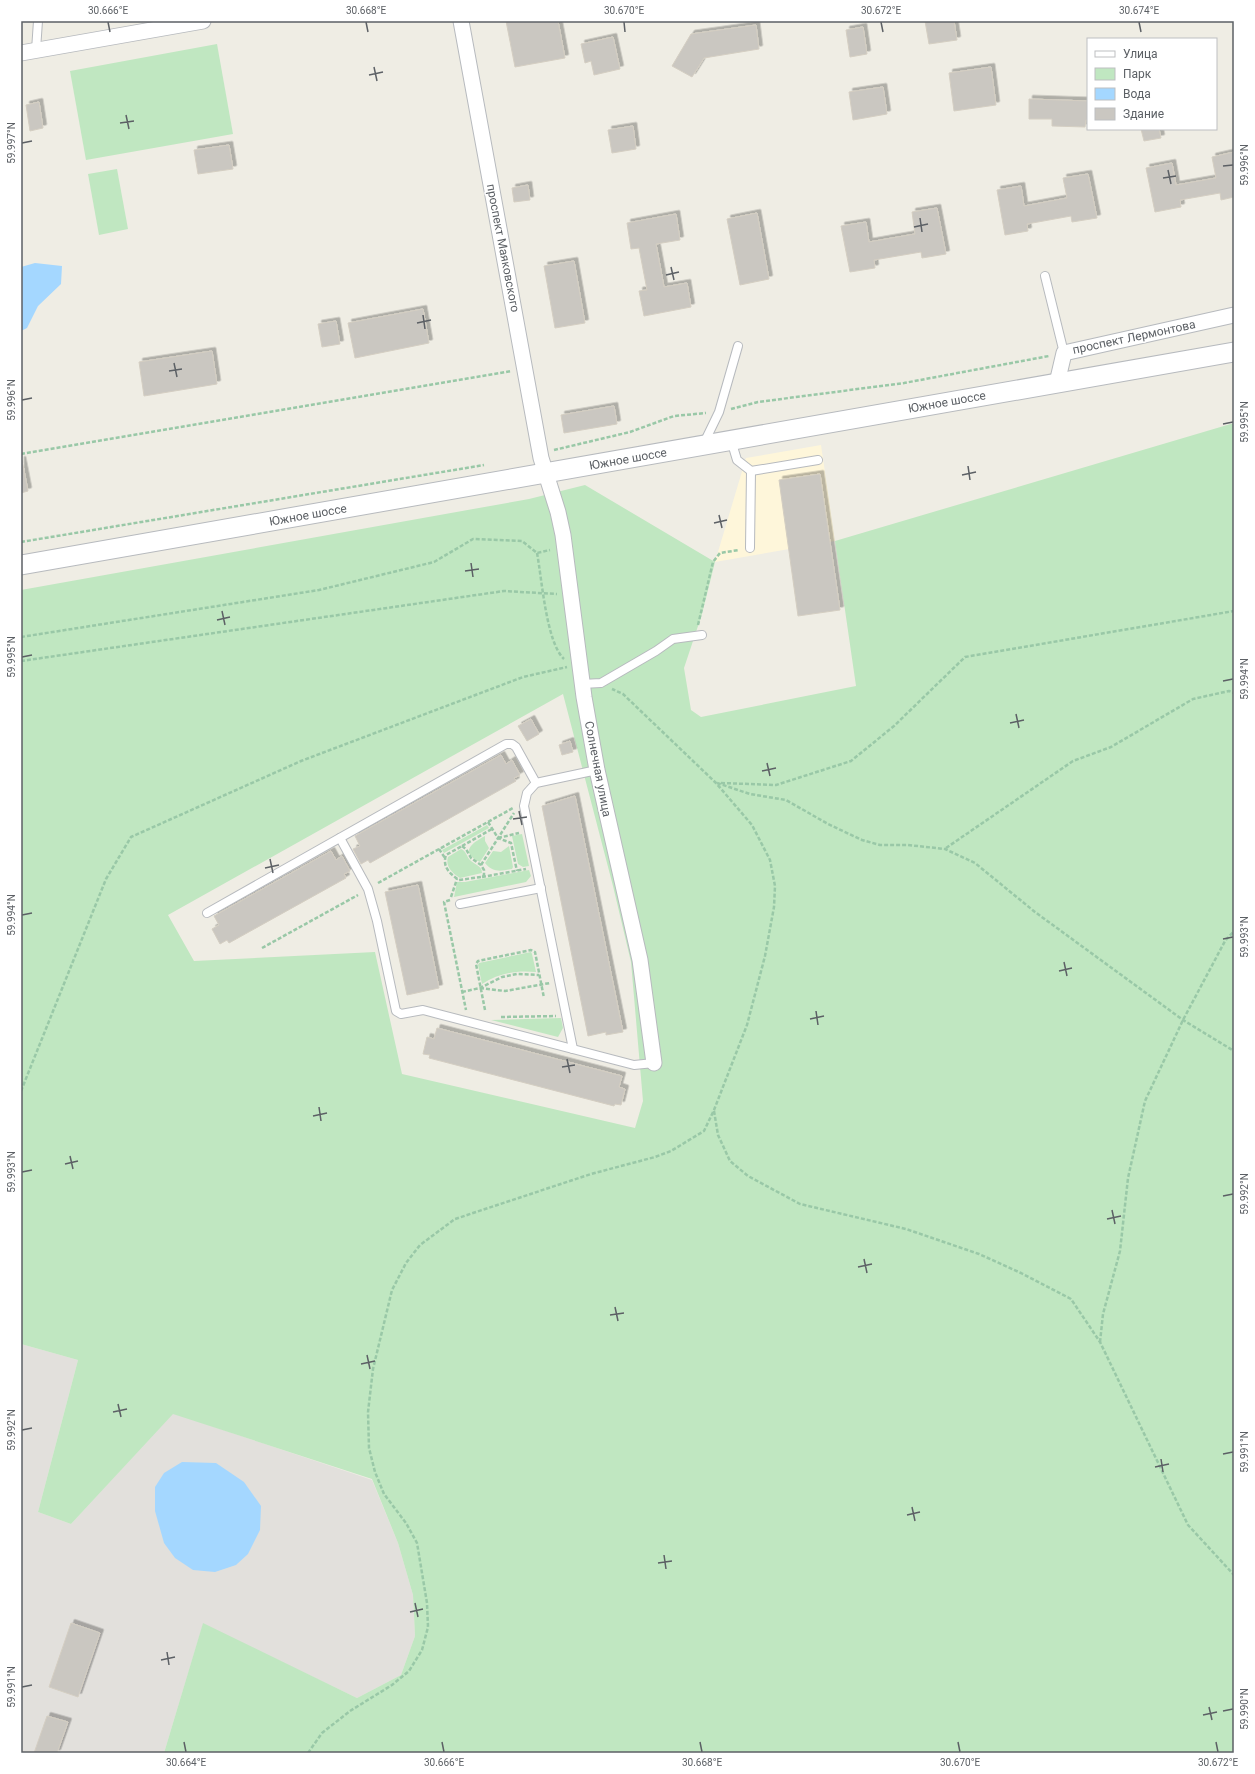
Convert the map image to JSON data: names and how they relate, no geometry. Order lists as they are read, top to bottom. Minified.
{"streets":{"street":["проспект Маяковского","проспект Лермонтова","Южное шоссе","Солнечная улица"]},"crossings":[["проспект Маяковского","Южное шоссе"],["проспект Маяковского","Солнечная улица"],["проспект Лермонтова","Южное шоссе"],["Южное шоссе","Солнечная улица"]],"legend":["Улица","Парк","Вода","Здание"],"coordinates":["30.666°E","30.668°E","30.670°E","30.672°E","30.674°E","59.997°N","59.996°N","59.995°N","59.994°N","59.993°N","59.992°N","59.991°N","59.990°N","30.664°E"]}
